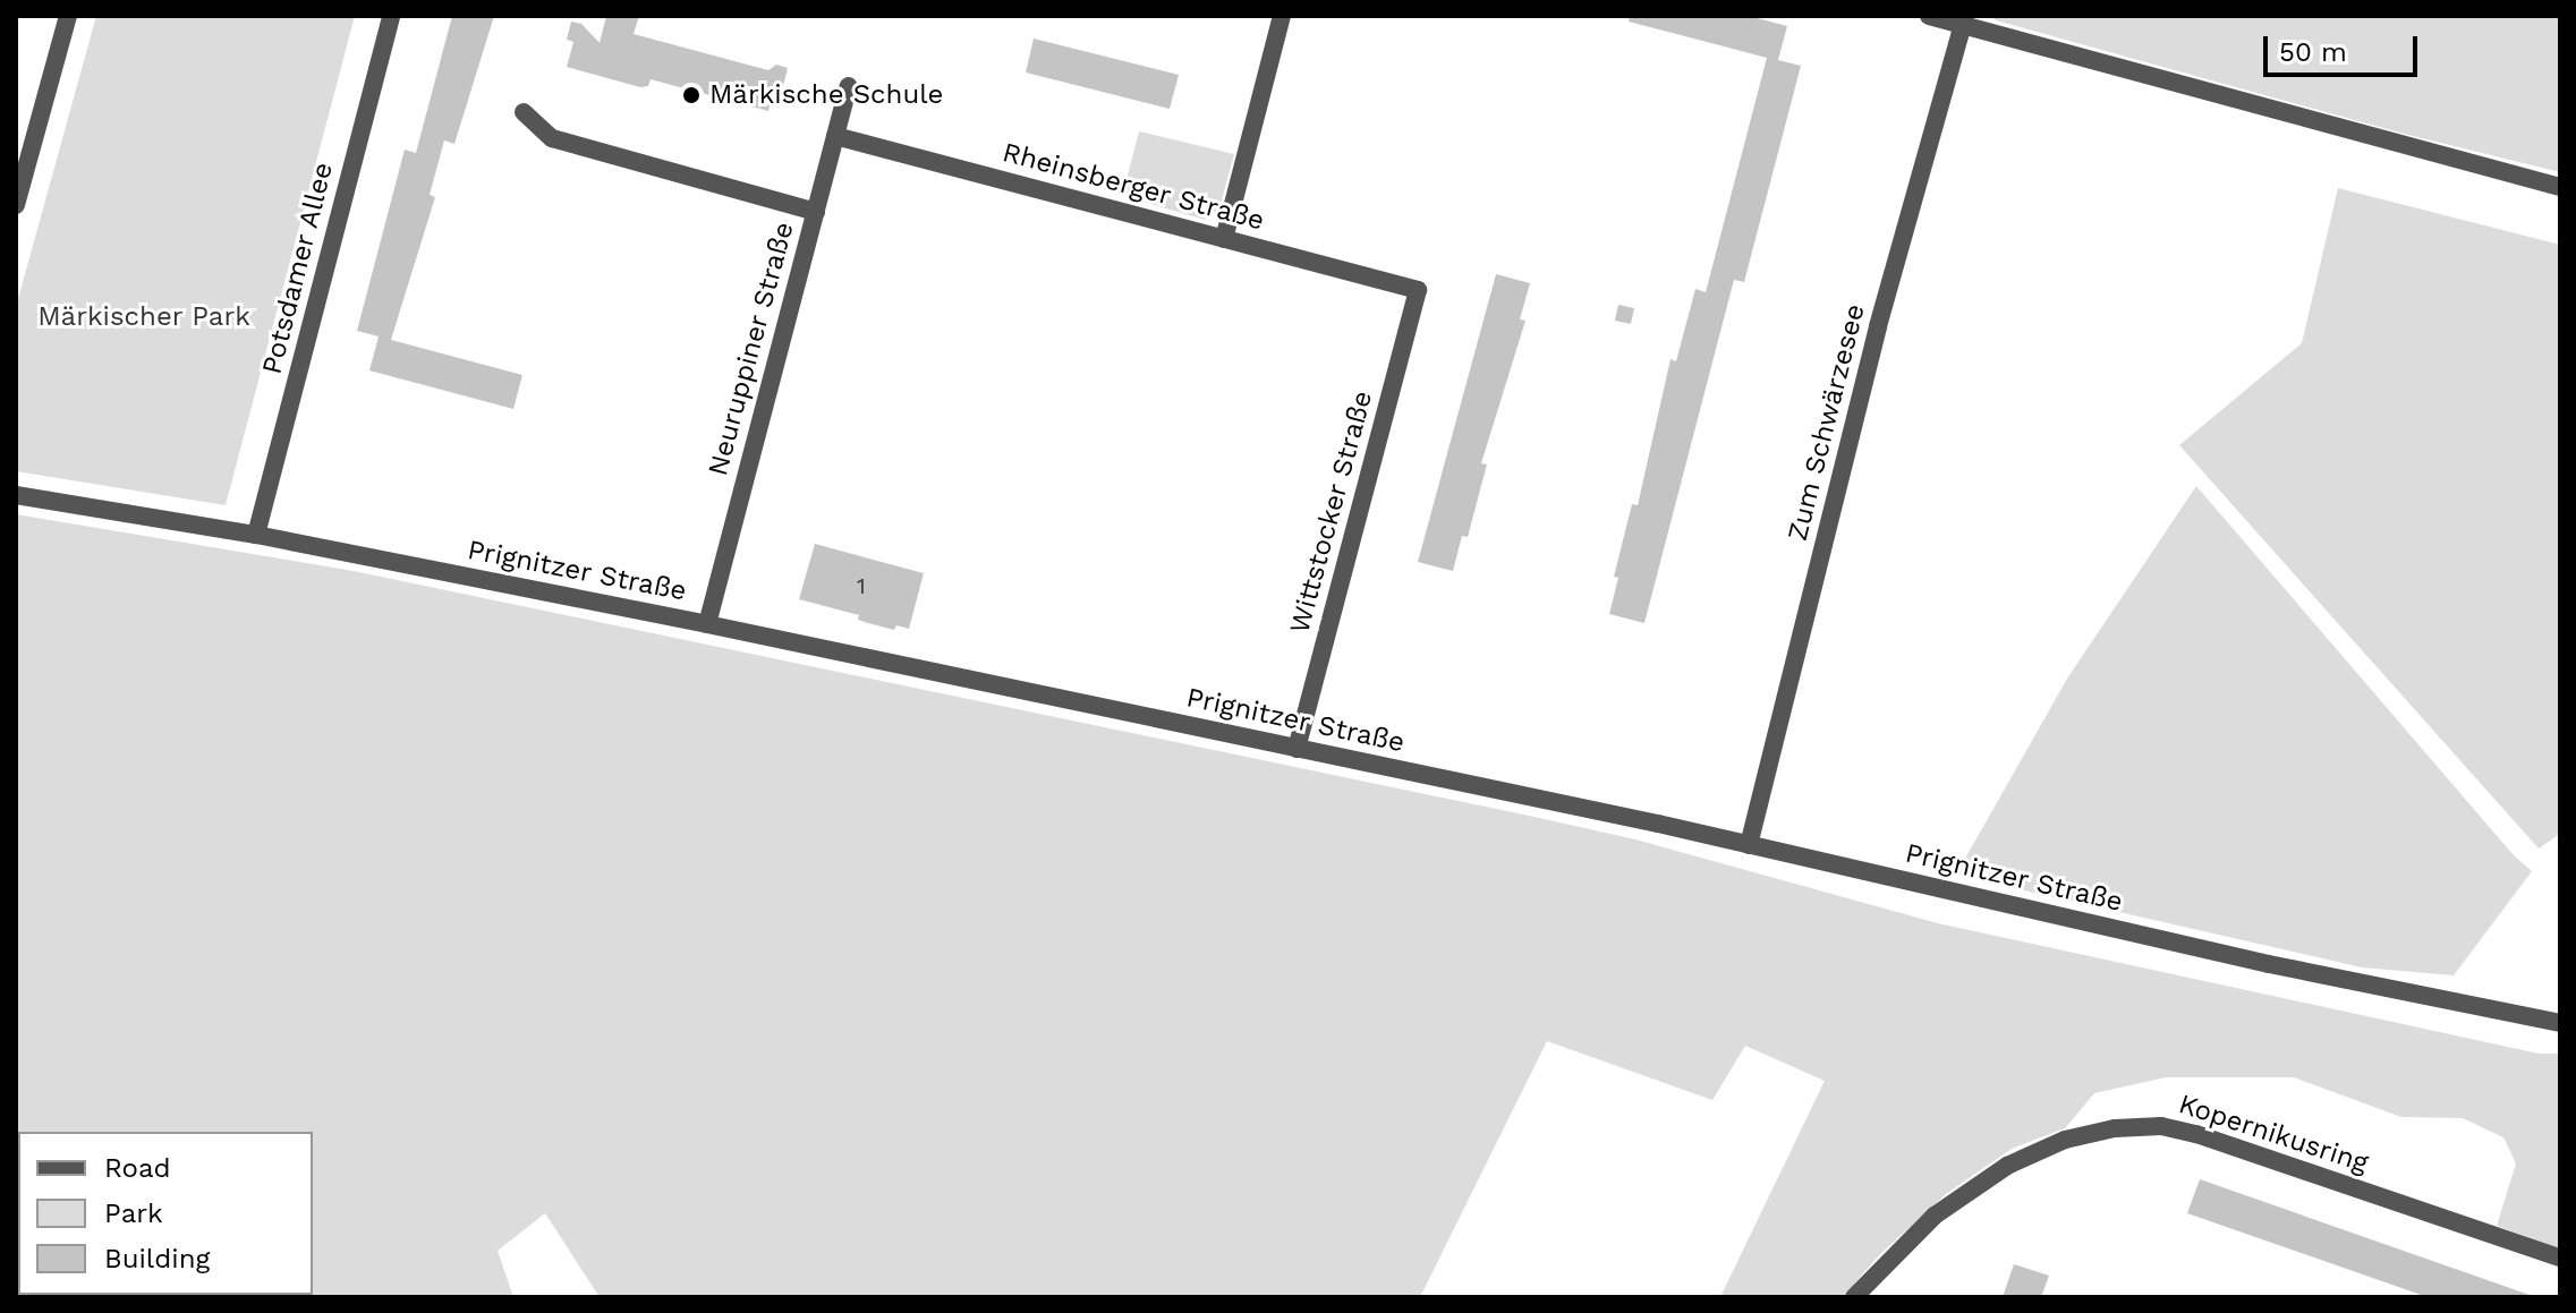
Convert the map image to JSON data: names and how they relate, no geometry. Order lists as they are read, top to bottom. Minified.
{"streets":{"street":["Rheinsberger Straße","Potsdamer Allee","Neuruppiner Straße","Zum Schwärzesee","Wittstocker Straße","Prignitzer Straße","Kopernikusring"]},"crossings":[["Rheinsberger Straße","Neuruppiner Straße"],["Rheinsberger Straße","Wittstocker Straße"],["Potsdamer Allee","Prignitzer Straße"],["Neuruppiner Straße","Prignitzer Straße"],["Zum Schwärzesee","Prignitzer Straße"],["Wittstocker Straße","Prignitzer Straße"]],"parks":["Märkischer Park"],"places":["Märkische Schule"],"house_numbers":["1"],"legend":["Road","Park","Building"],"scale_bar":"50 m"}
